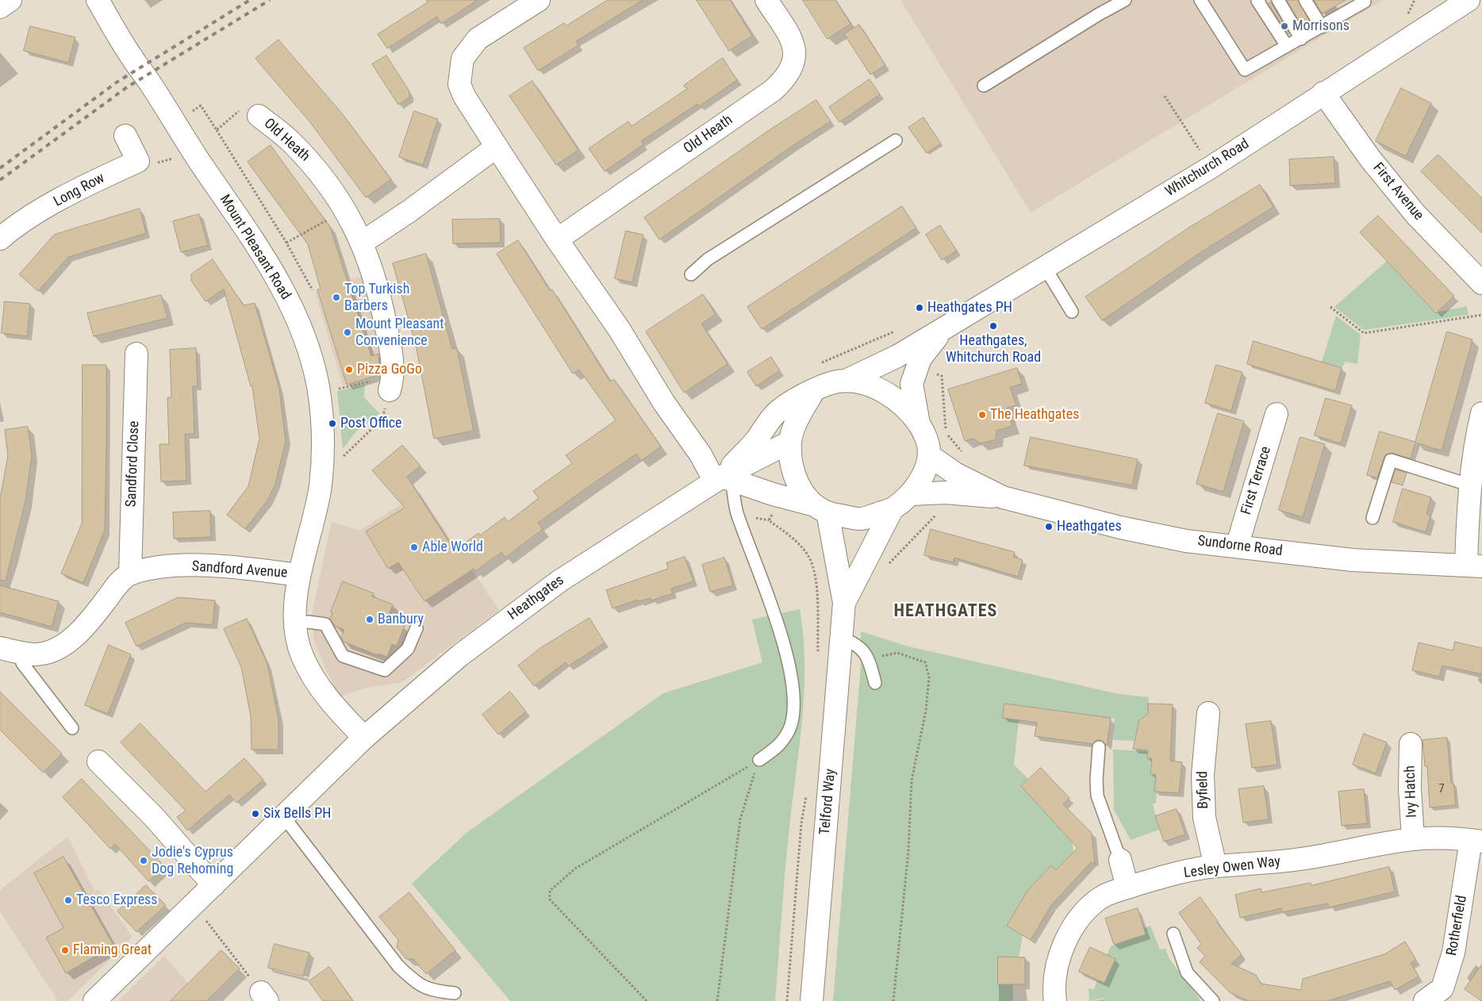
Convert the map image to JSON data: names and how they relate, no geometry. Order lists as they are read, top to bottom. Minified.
{"streets":{"street":["Old Heath","Whitchurch Road","Long Row","First Avenue","Mount Pleasant Road","Sandford Close","First Terrace","Sundorne Road","Sandford Avenue","Heathgates","Byfield","Ivy Hatch","Telford Way","Lesley Owen Way","Rotherfield"]},"crossings":[["Whitchurch Road","First Avenue"],["Whitchurch Road","Sundorne Road"],["Whitchurch Road","Heathgates"],["Whitchurch Road","Telford Way"],["Mount Pleasant Road","Sandford Avenue"],["Mount Pleasant Road","Heathgates"],["Sandford Close","Sandford Avenue"],["First Terrace","Sundorne Road"],["Sundorne Road","Heathgates"],["Sundorne Road","Telford Way"],["Heathgates","Telford Way"],["Byfield","Lesley Owen Way"],["Ivy Hatch","Lesley Owen Way"],["Lesley Owen Way","Rotherfield"]],"districts":["HEATHGATES"],"places":["Morrisons","Top Turkish Barbers","Heathgates PH","Heathgates, Whitchurch Road","Mount Pleasant Convenience","Pizza GoGo","The Heathgates","Post Office","Heathgates","Able World","Banbury","Six Bells PH","Jodie's Cyprus Dog Rehoming","Tesco Express","Flaming Great"],"house_numbers":["7"]}
